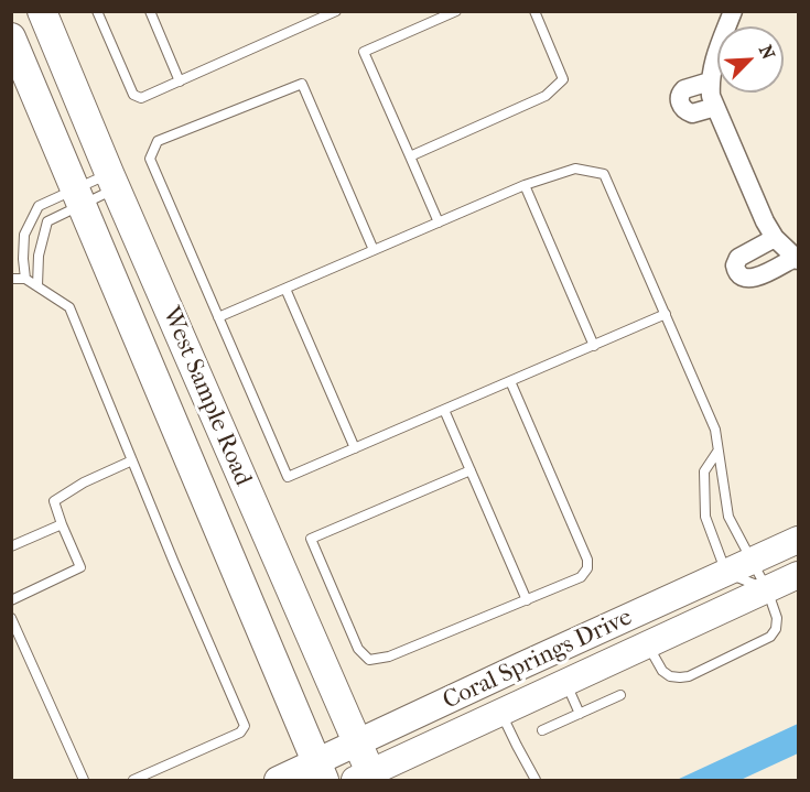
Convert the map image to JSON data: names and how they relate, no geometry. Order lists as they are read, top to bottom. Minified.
{"streets":{"main road":["West Sample Road","Coral Springs Drive"]},"crossings":[["West Sample Road","Coral Springs Drive"]],"north":"top right"}
